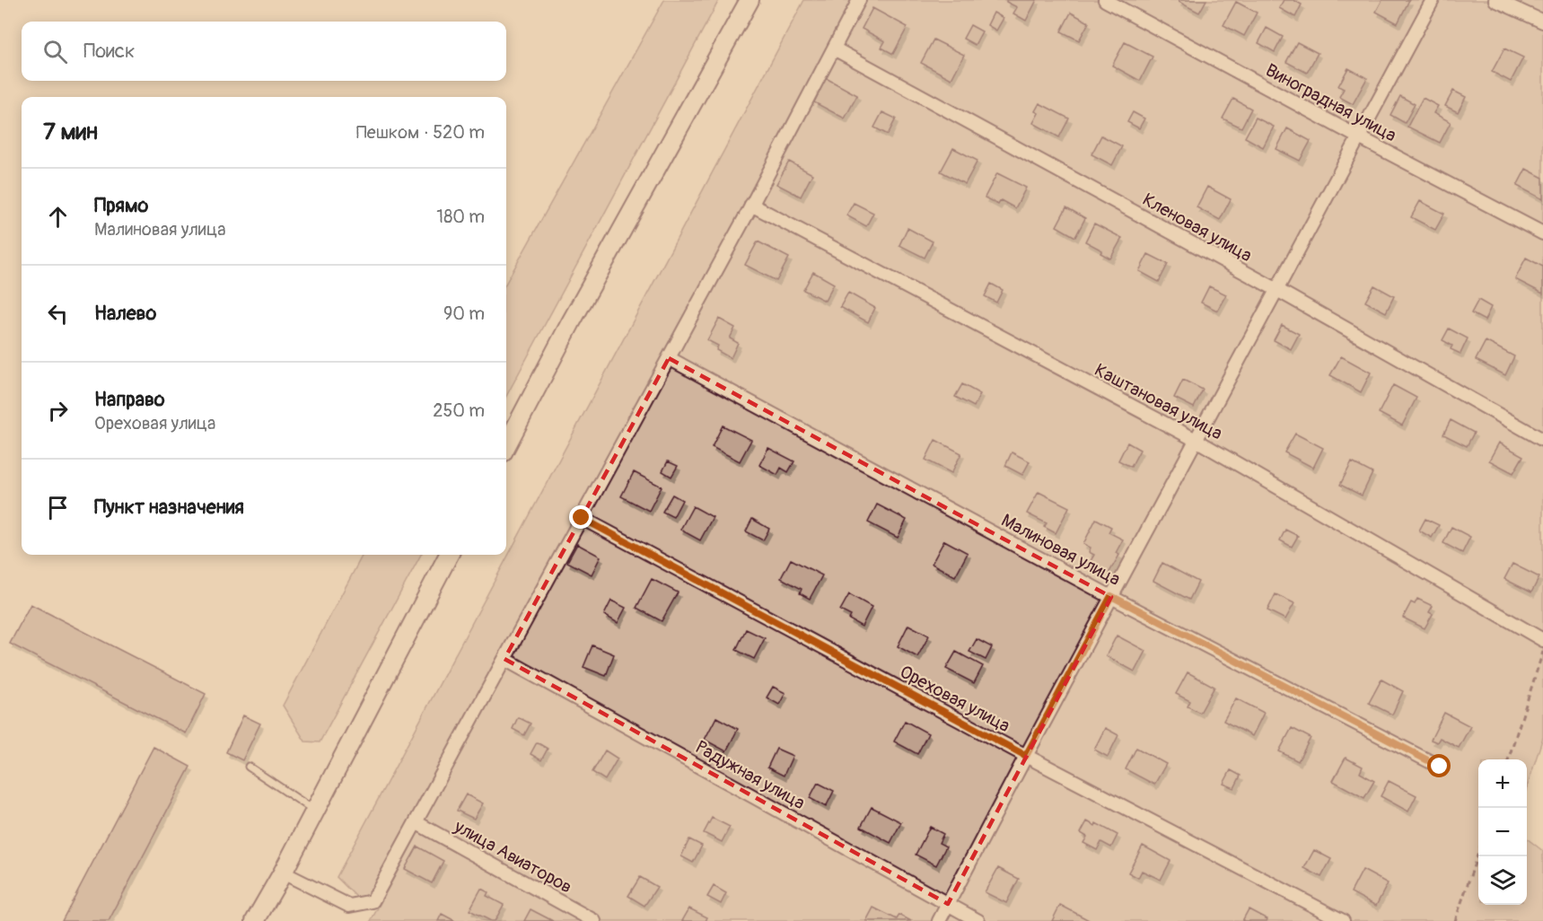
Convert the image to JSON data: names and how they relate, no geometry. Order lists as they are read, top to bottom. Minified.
{"streets":{"street":["Виноградная улица","Кленовая улица","Каштановая улица","Малиновая улица","Ореховая улица","Радужная улица","улица Авиаторов"]},"page":{"search":"Поиск","heading":["7 мин","Пешком · 520 m"],"list":[["Прямо","Малиновая улица","180 m"],["Налево","90 m"],["Направо","Ореховая улица","250 m"],"Пункт назначения"],"map_buttons":["+","−"]}}
